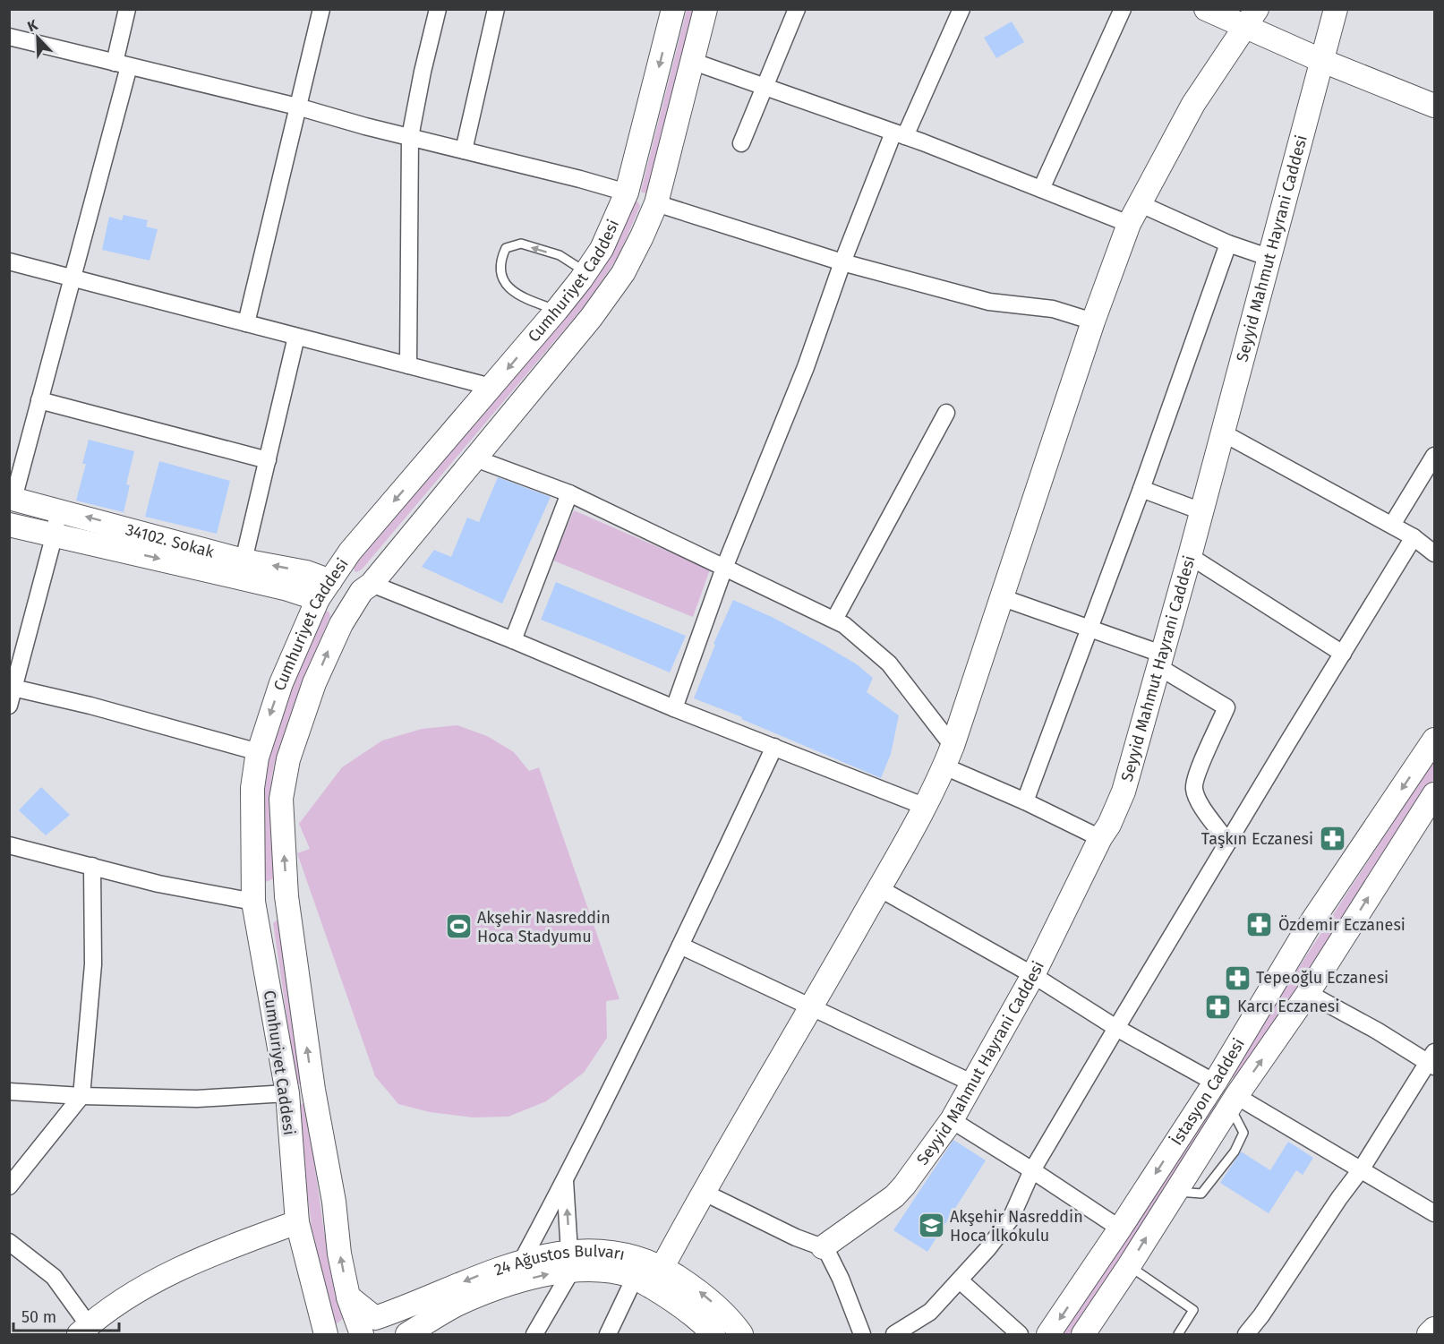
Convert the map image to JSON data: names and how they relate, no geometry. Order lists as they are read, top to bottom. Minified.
{"streets":{"main road":["Seyyid Mahmut Hayrani Caddesi","Cumhuriyet Caddesi","34102. Sokak","İstasyon Caddesi","24 Ağustos Bulvarı"]},"crossings":[["Cumhuriyet Caddesi","34102. Sokak"],["Cumhuriyet Caddesi","24 Ağustos Bulvarı"]],"places":{"pharmacy":["Taşkın Eczanesi","Özdemir Eczanesi","Tepeoğlu Eczanesi","Karcı Eczanesi"],"sports":["Akşehir Nasreddin Hoca Stadyumu"],"school or university":["Akşehir Nasreddin Hoca İlkokulu"]},"scale_bar":"50 m","north":"top left"}
